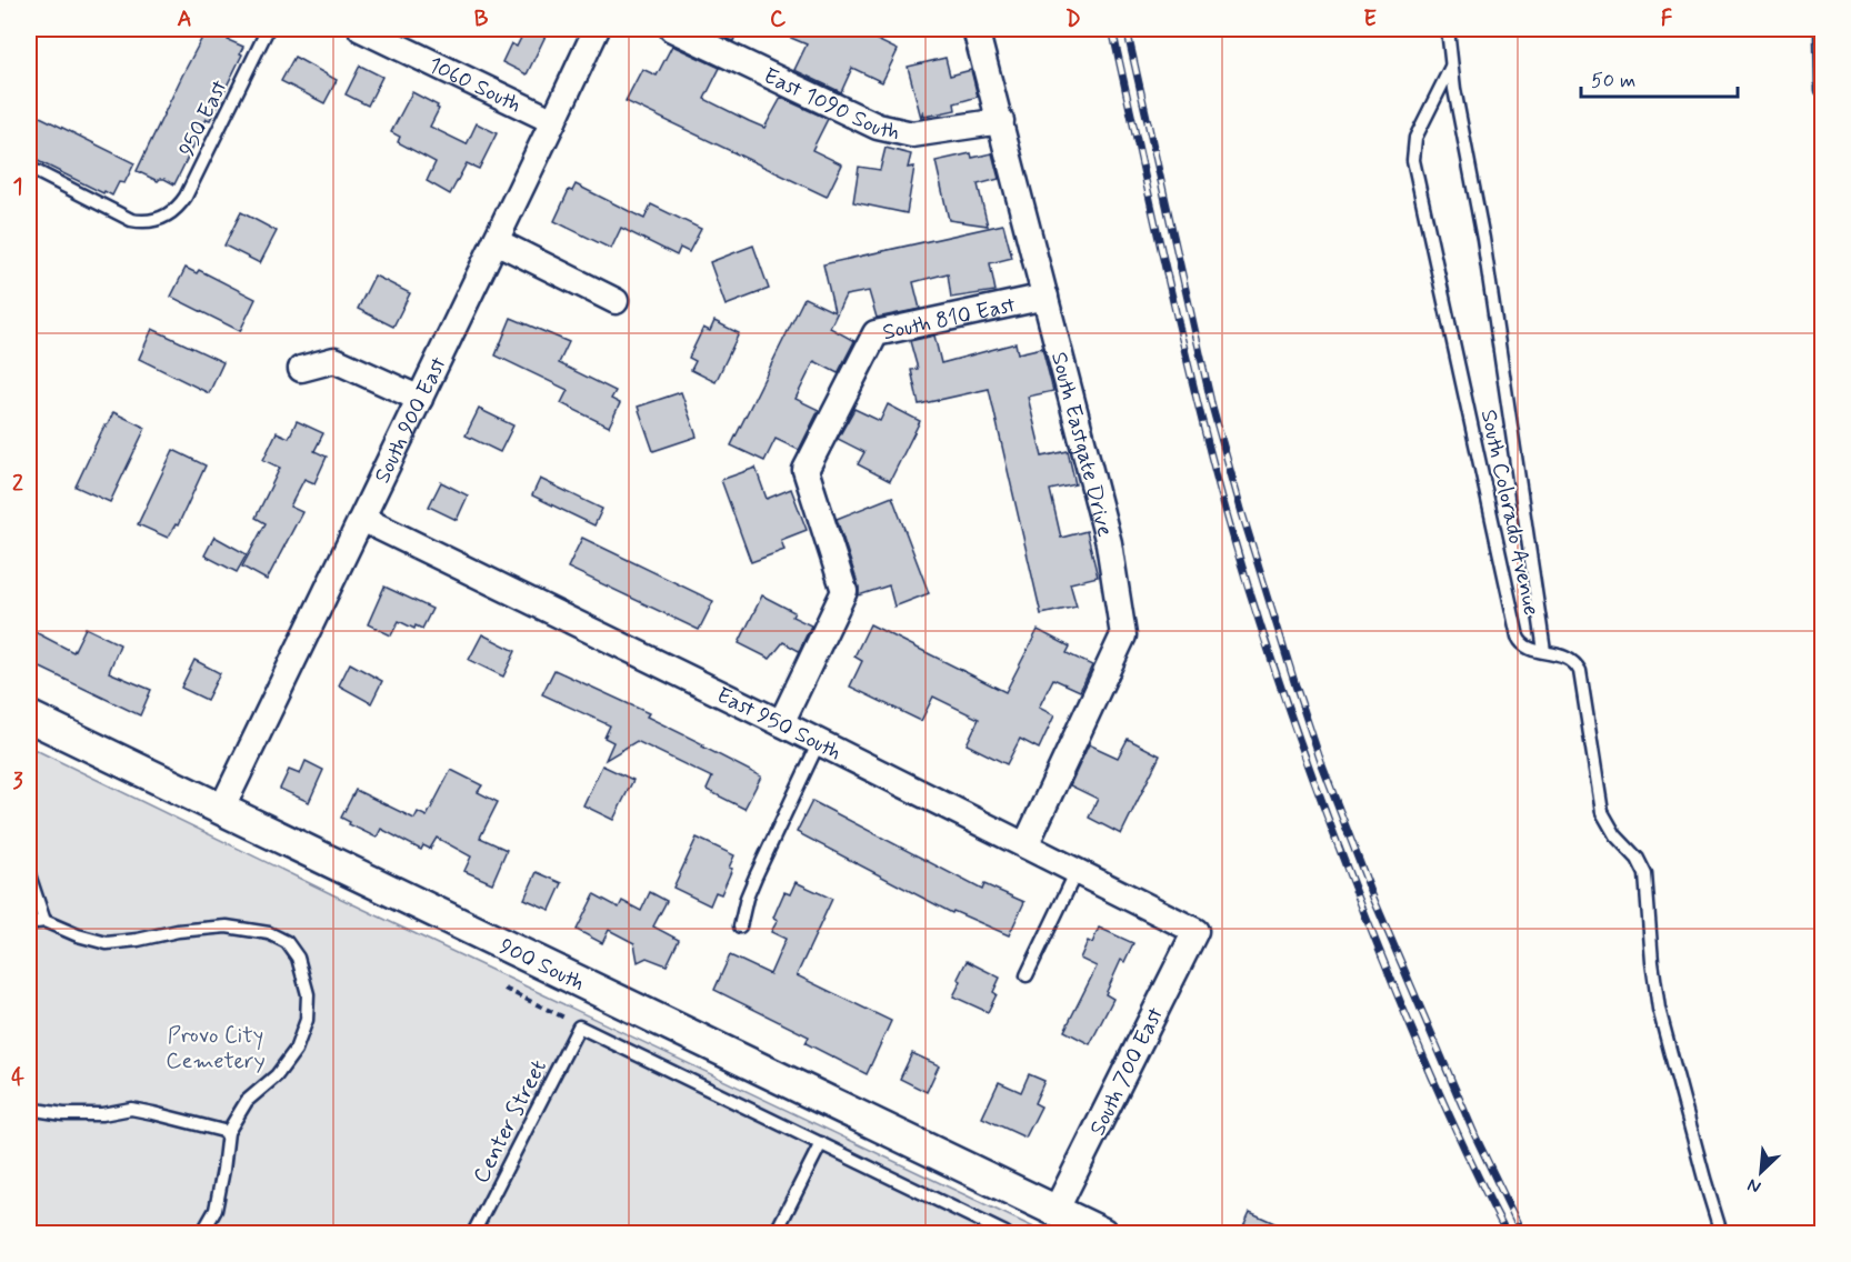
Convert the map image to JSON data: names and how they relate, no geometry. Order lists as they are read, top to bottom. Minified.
{"streets":{"street":["1060 South","East 1090 South","South 810 East","South 900 East","South Eastgate Drive","East 950 South","900 South","South 700 East"],"lane":["950 East","South Colorado Avenue","Center Street"]},"crossings":[["1060 South","South 900 East"],["East 1090 South","South Eastgate Drive"],["South 810 East","South Eastgate Drive"],["South 810 East","East 950 South"],["South 900 East","East 950 South"],["South 900 East","900 South"],["South Eastgate Drive","East 950 South"],["East 950 South","South 700 East"],["900 South","South 700 East"]],"parks":["Provo City Cemetery"],"scale_bar":"50 m","north":"bottom left","grid":{"columns":["A","B","C","D","E","F"],"rows":["1","2","3","4"]}}
